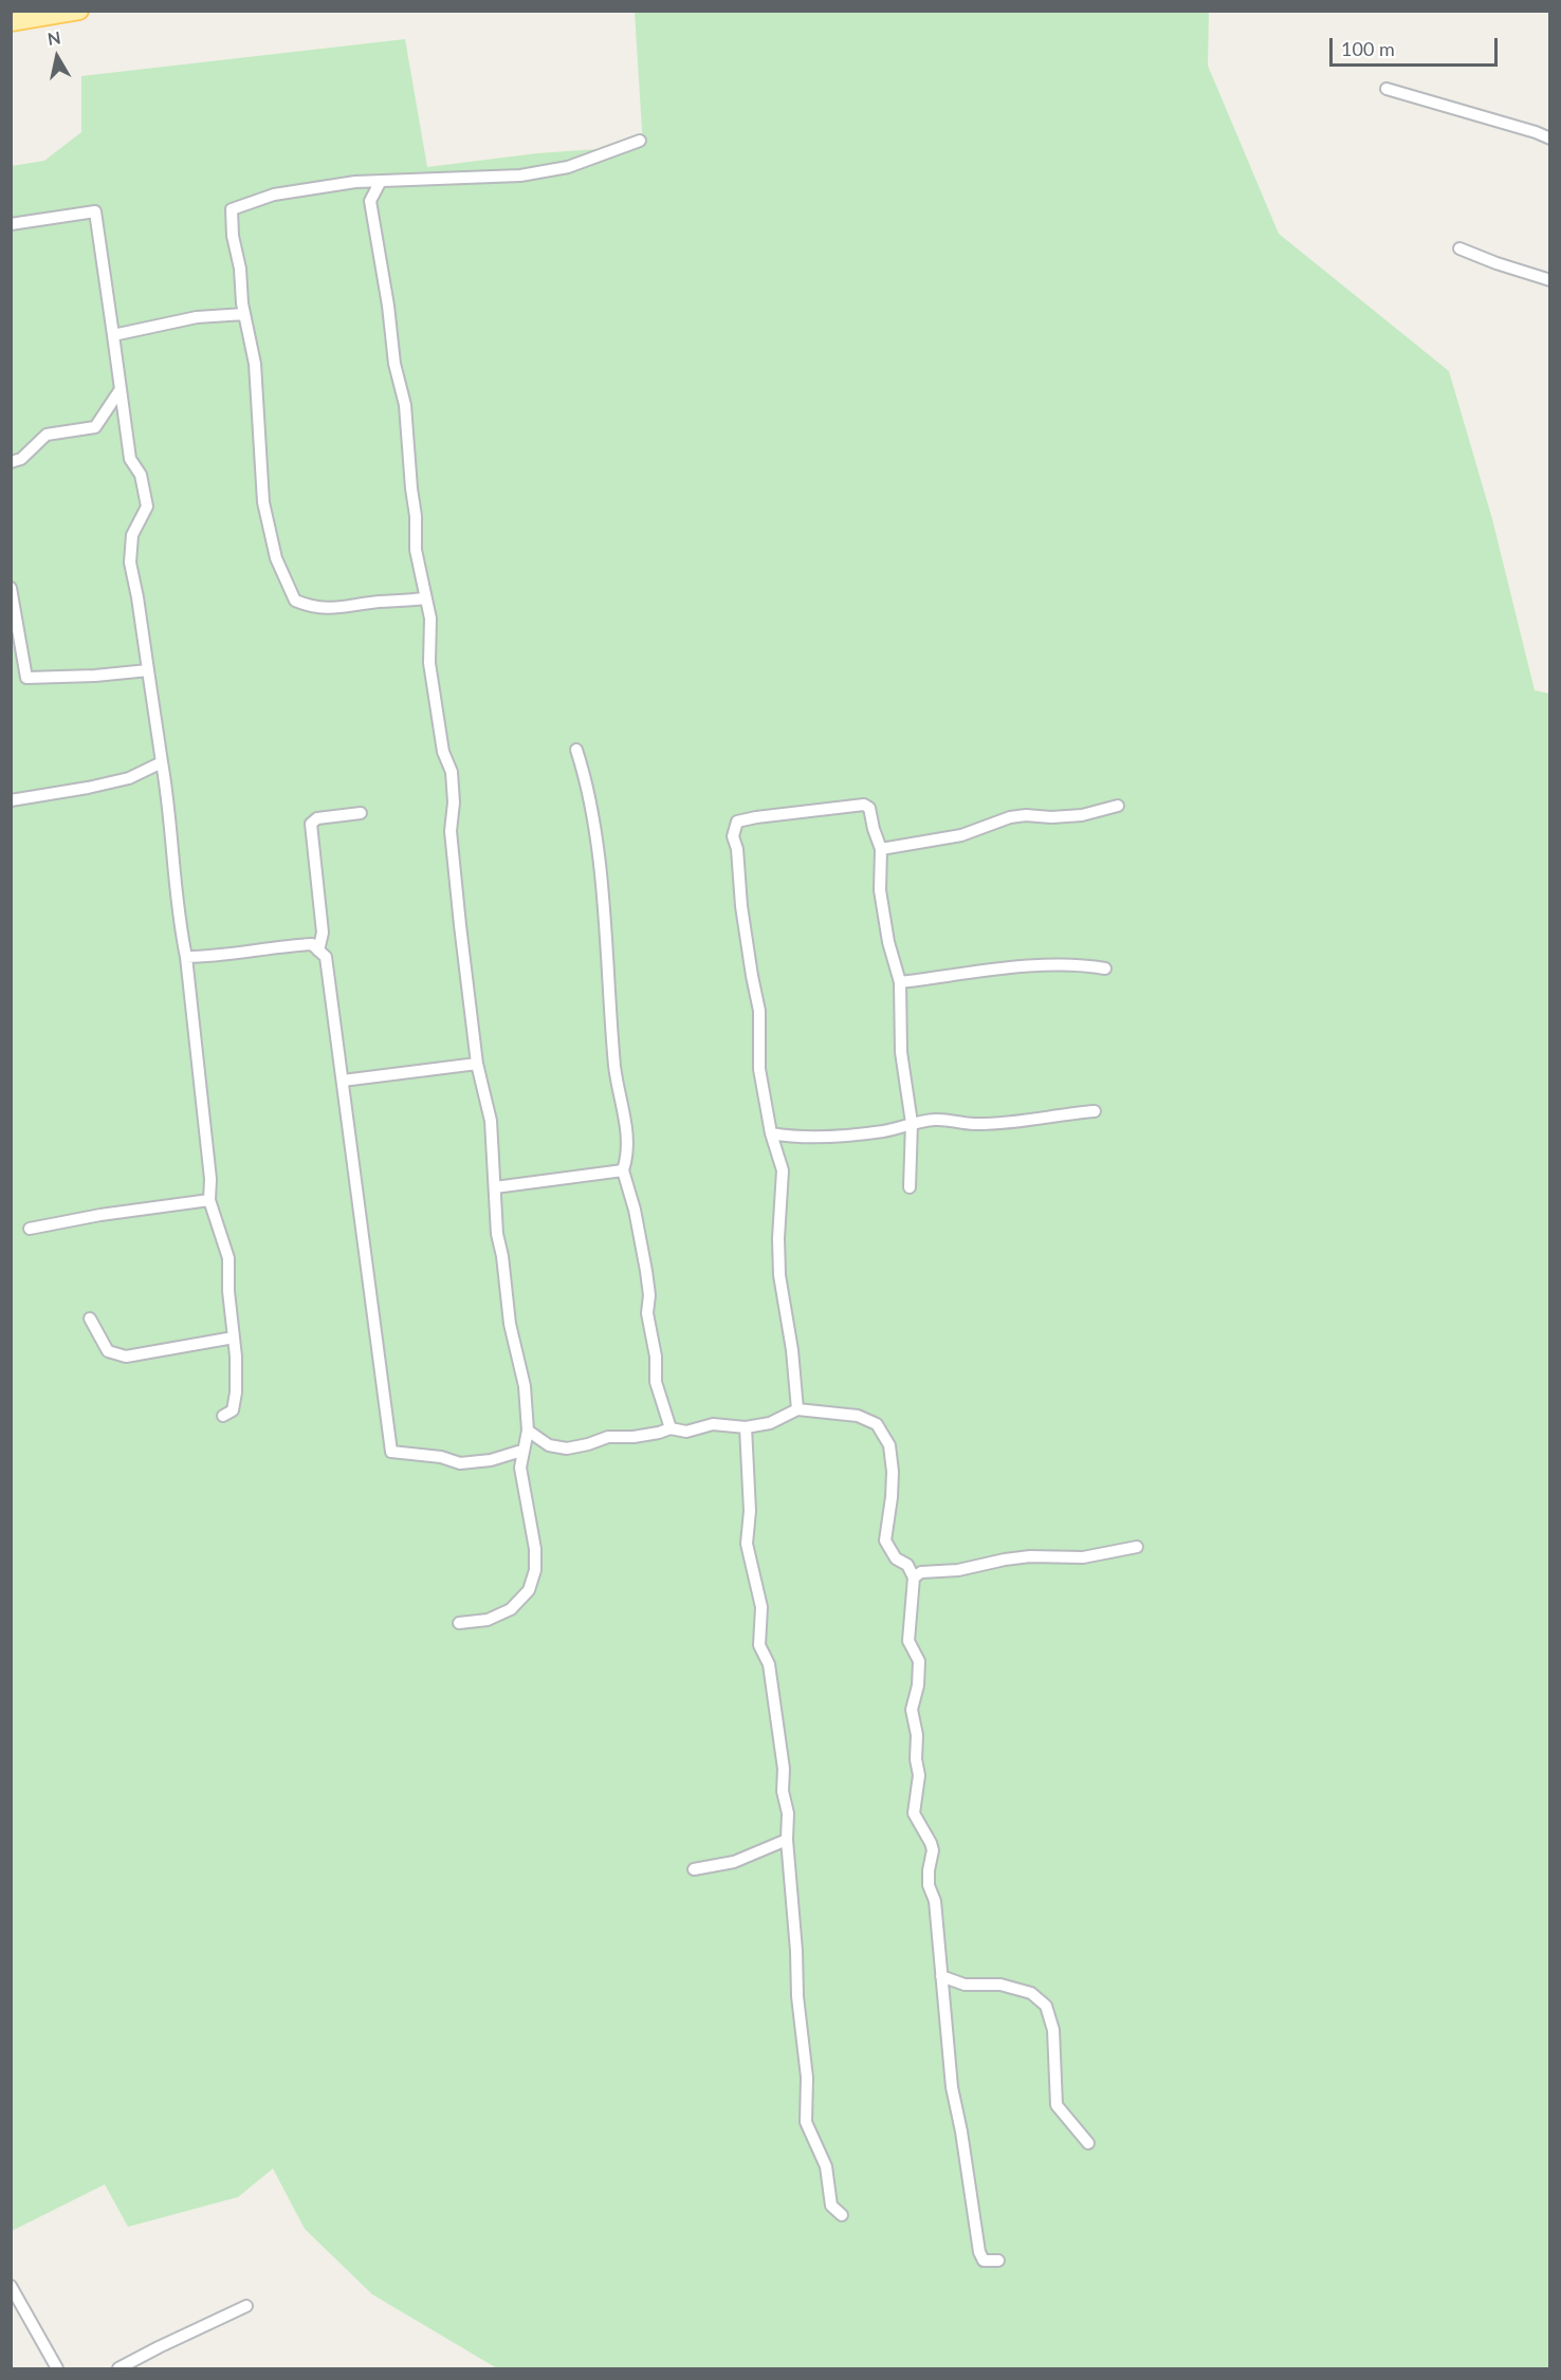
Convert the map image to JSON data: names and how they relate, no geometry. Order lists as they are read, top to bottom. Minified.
{"scale_bar":"100 m","north":"top"}
